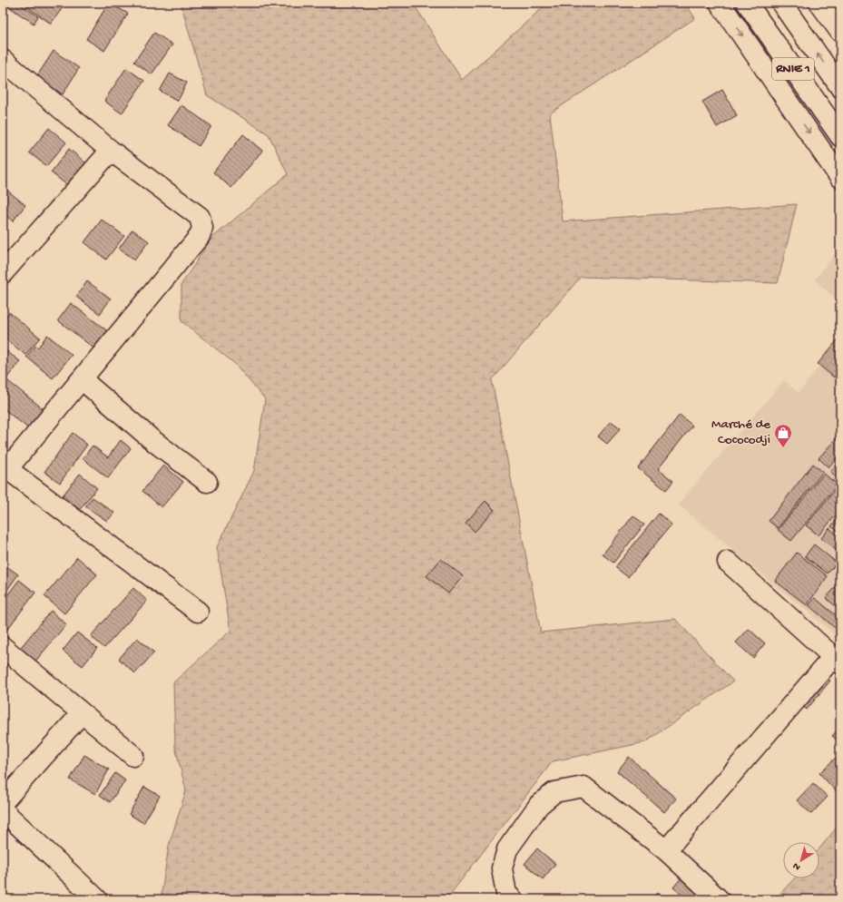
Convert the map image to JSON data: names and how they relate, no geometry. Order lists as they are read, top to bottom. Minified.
{"streets":{"main road":["RNIE 1"]},"places":{"shop":["Marché de Cococodji"]},"north":"bottom left"}
